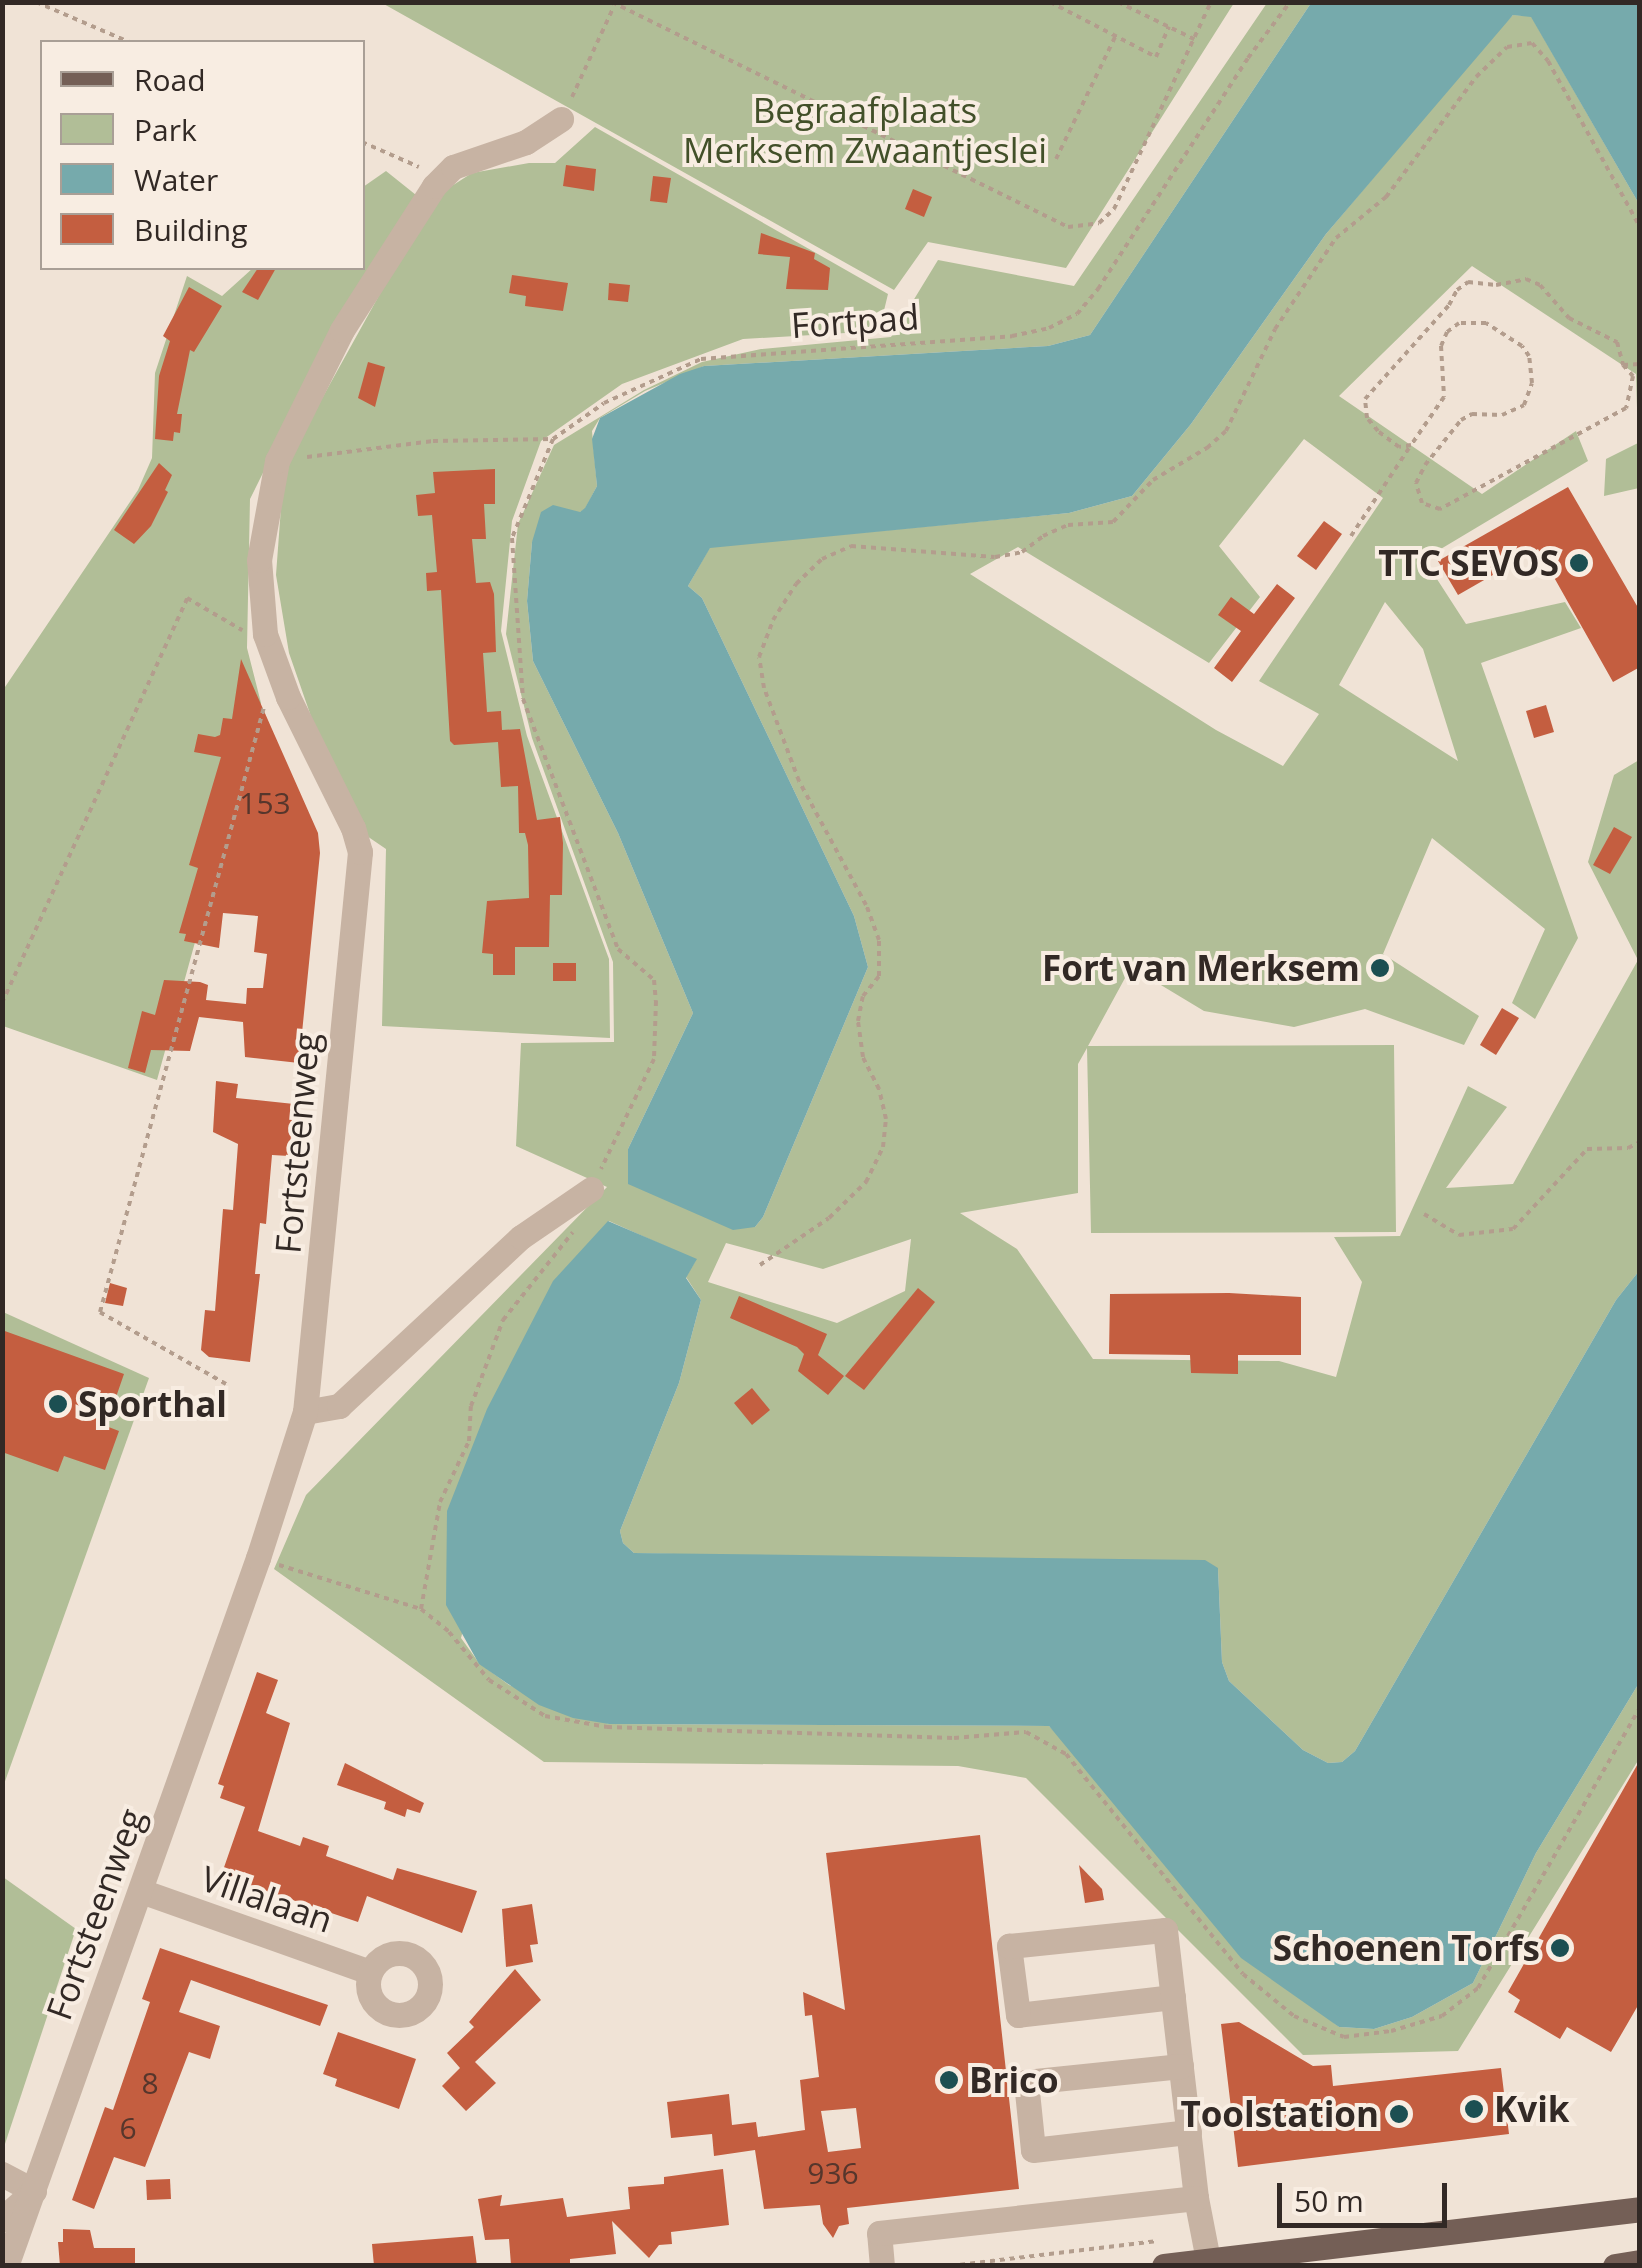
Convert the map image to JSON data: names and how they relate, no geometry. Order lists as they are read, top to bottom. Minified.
{"streets":{"street":["Fortsteenweg","Villalaan"],"path":["Fortpad"]},"crossings":[["Fortsteenweg","Villalaan"]],"parks":["Begraafplaats Merksem Zwaantjeslei"],"places":["TTC SEVOS","Fort van Merksem","Sporthal","Schoenen Torfs","Brico","Kvik","Toolstation"],"house_numbers":["153","8","6","936"],"legend":["Road","Park","Water","Building"],"scale_bar":"50 m"}
